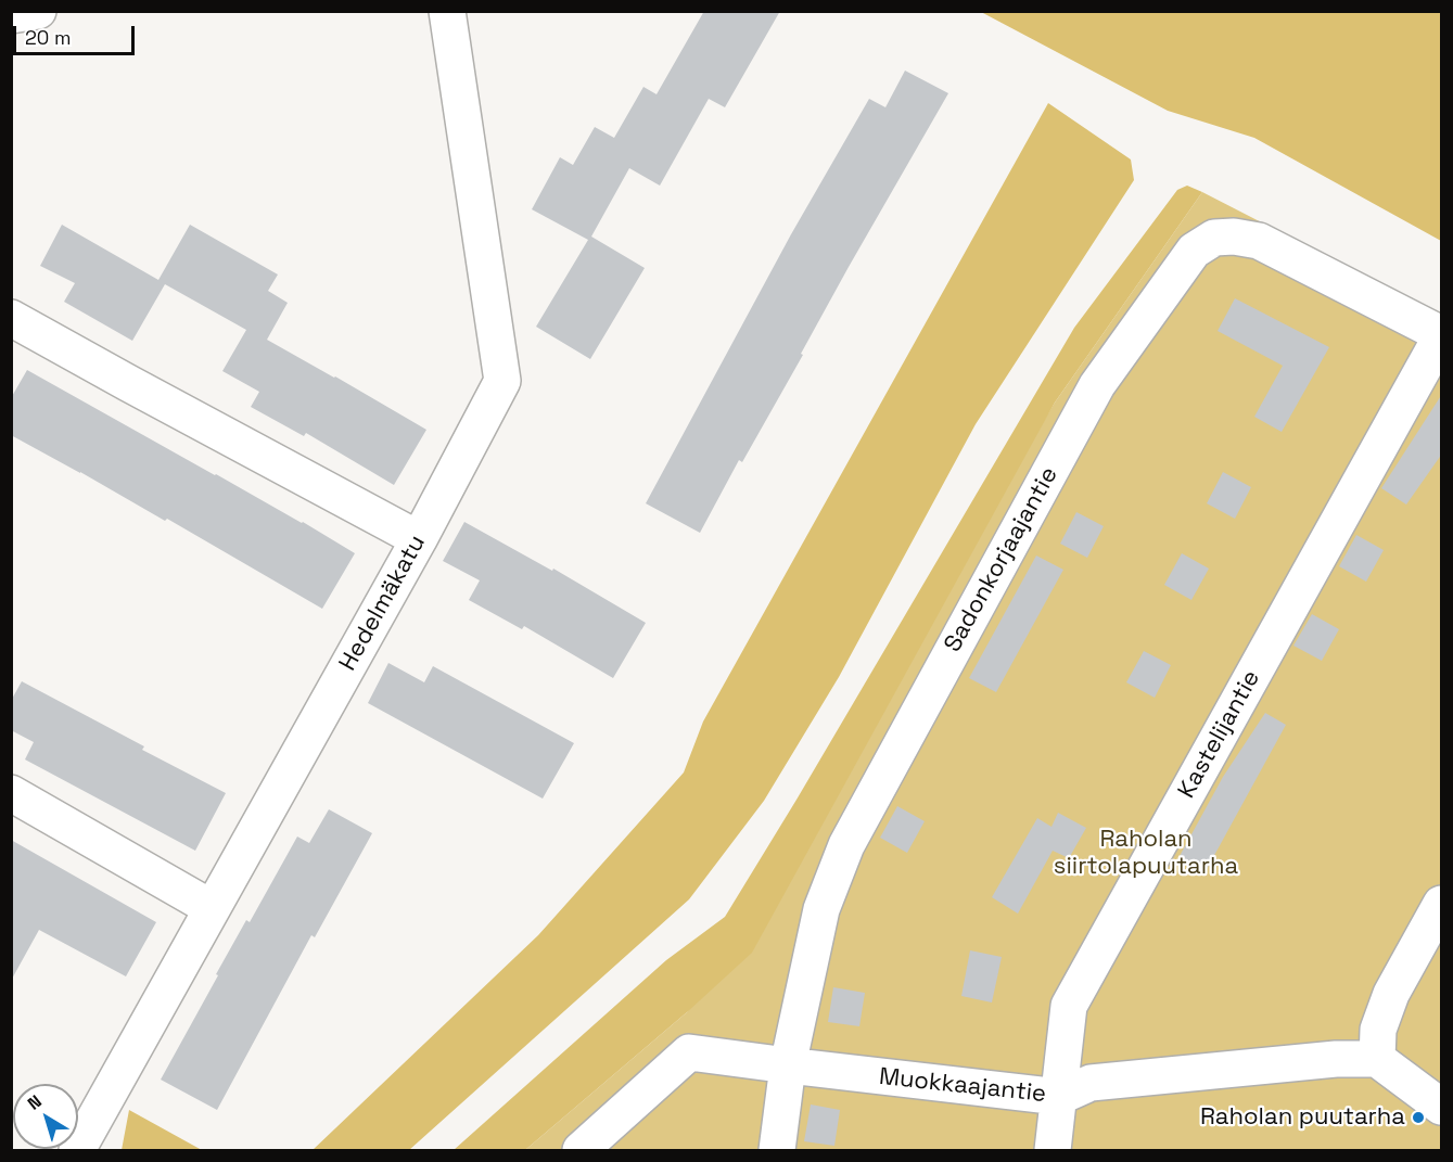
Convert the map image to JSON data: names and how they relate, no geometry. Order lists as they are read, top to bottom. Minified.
{"streets":{"street":["Sadonkorjaajantie","Hedelmäkatu","Kastelijantie","Muokkaajantie"]},"crossings":[["Sadonkorjaajantie","Kastelijantie"],["Sadonkorjaajantie","Muokkaajantie"],["Kastelijantie","Muokkaajantie"]],"parks":["Raholan siirtolapuutarha"],"places":["Raholan puutarha"],"scale_bar":"20 m","north":"top left"}
